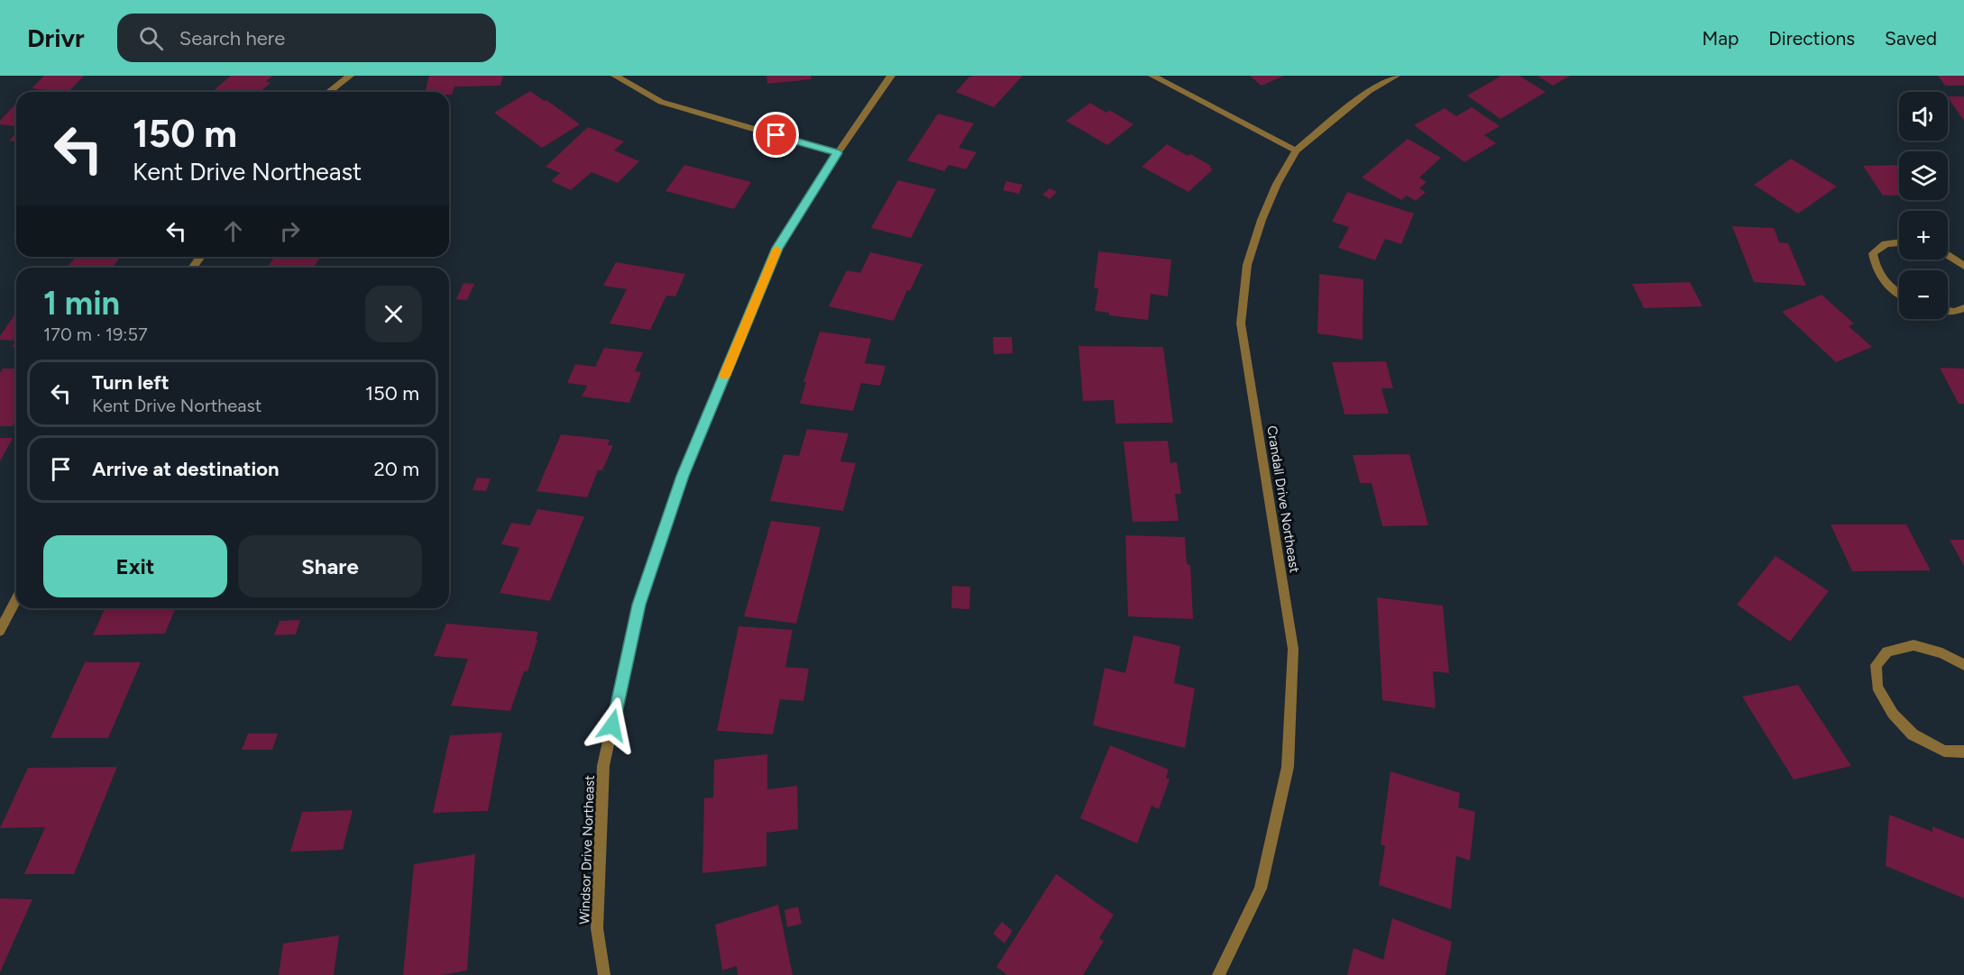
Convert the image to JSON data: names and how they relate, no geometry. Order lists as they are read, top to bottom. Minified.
{"streets":{"street":["Crandall Drive Northeast","Windsor Drive Northeast"]},"page":{"header":"Drivr","search":"Search here","nav":["Map","Directions","Saved"],"map_buttons":["+","−"],"turn":["150 m","Kent Drive Northeast"],"heading":["1 min","170 m · 19:57"],"list":[{"name":"Turn left","note":"Kent Drive Northeast","value":"150 m"},{"name":"Arrive at destination","value":"20 m"}],"buttons":["Exit","Share"]}}
